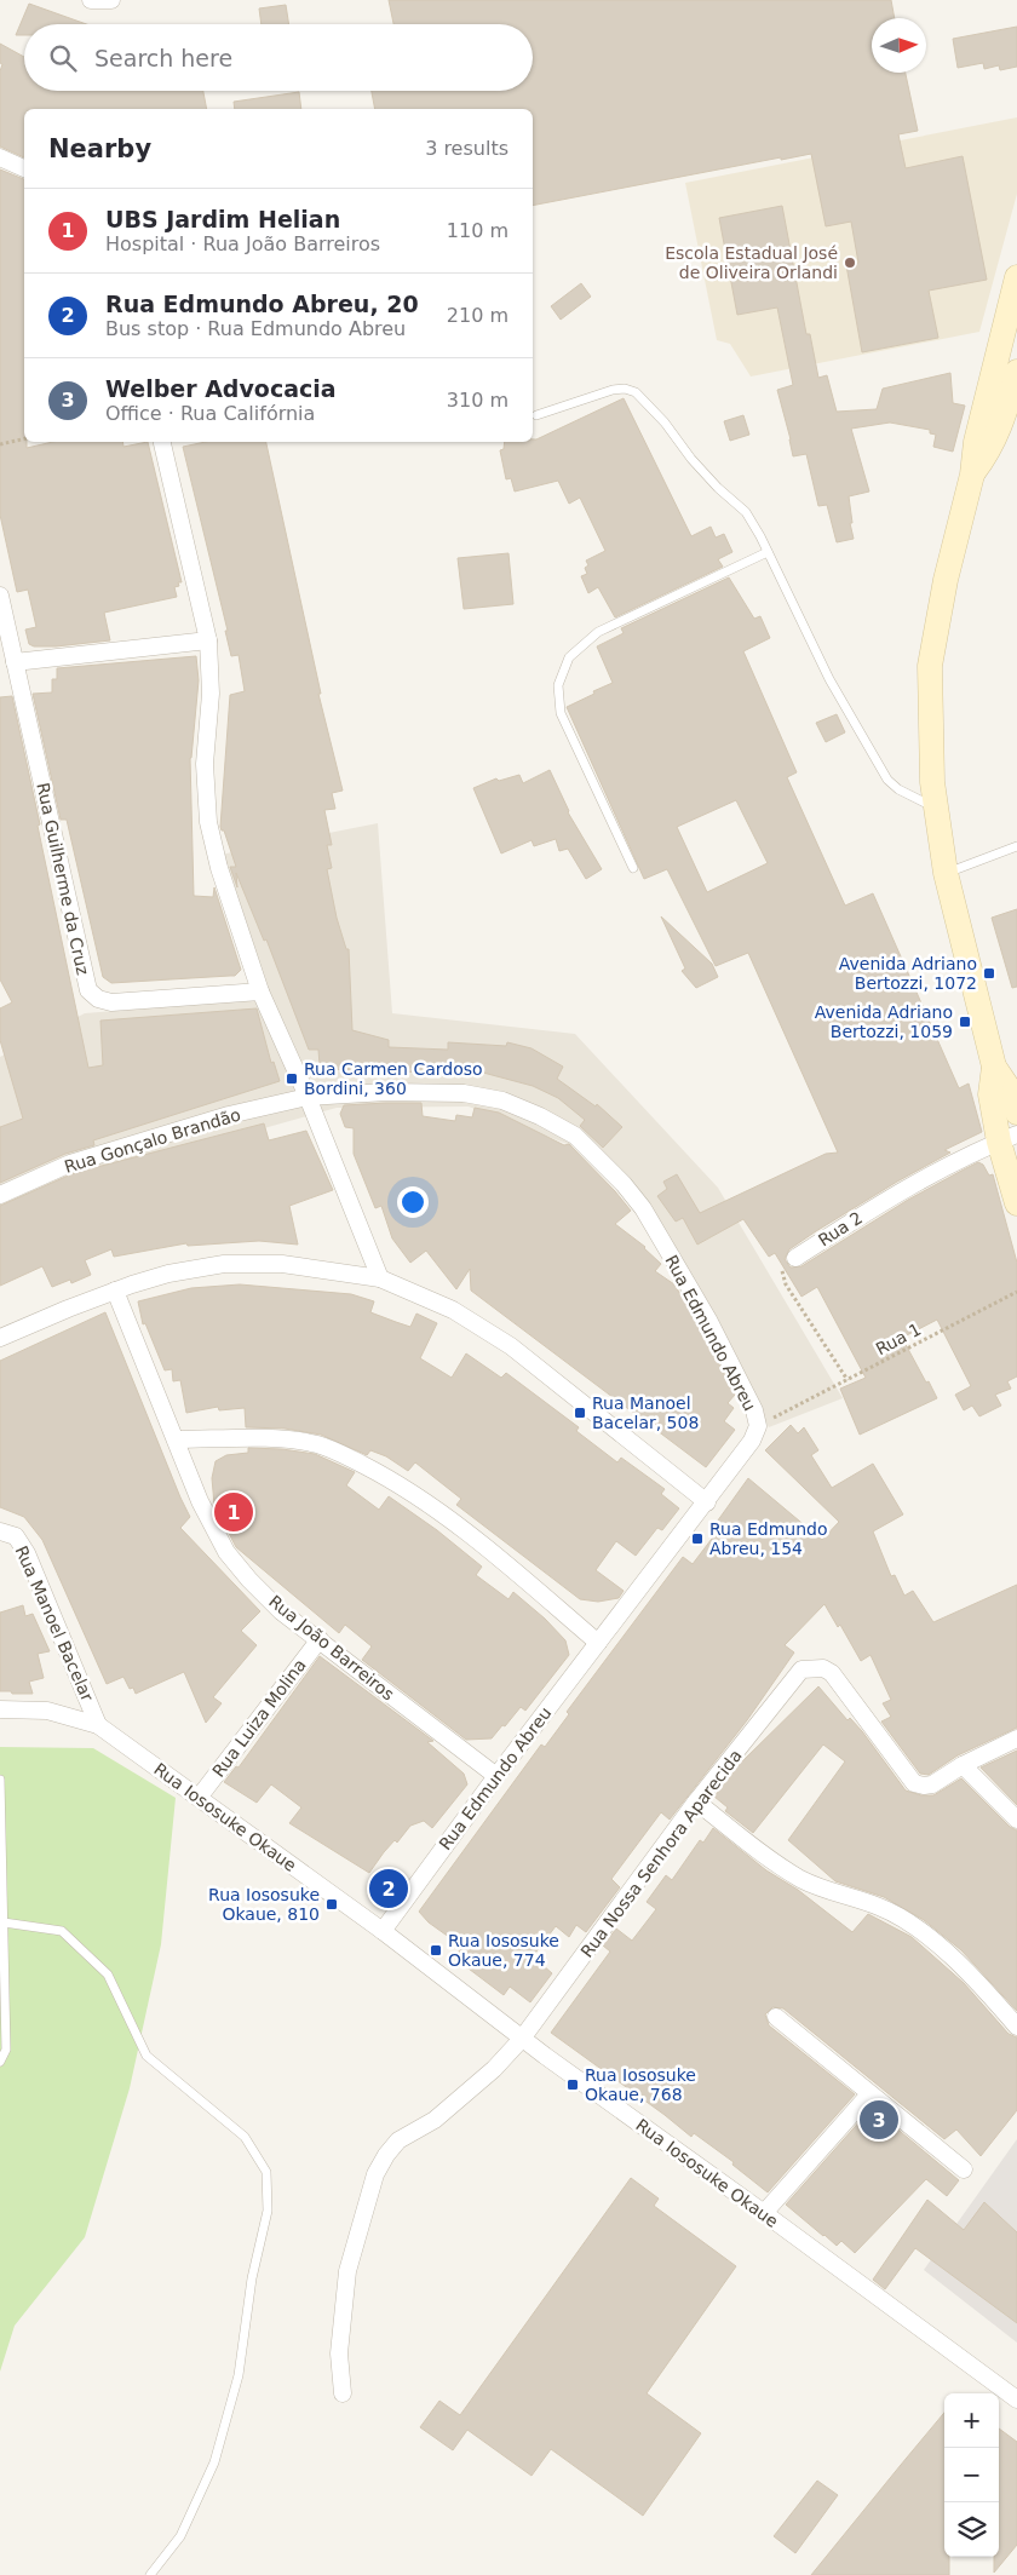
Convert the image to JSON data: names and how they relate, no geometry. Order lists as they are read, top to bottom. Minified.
{"streets":{"street":["Rua Guilherme da Cruz","Rua Gonçalo Brandão","Rua 2","Rua Edmundo Abreu","Rua Manoel Bacelar","Rua João Barreiros","Rua Luiza Molina","Rua Iososuke Okaue","Rua Nossa Senhora Aparecida"],"path":["Rua 1"]},"crossings":[["Rua Gonçalo Brandão","Rua Edmundo Abreu"],["Rua Edmundo Abreu","Rua João Barreiros"],["Rua Edmundo Abreu","Rua Iososuke Okaue"],["Rua Manoel Bacelar","Rua Iososuke Okaue"],["Rua João Barreiros","Rua Luiza Molina"],["Rua Luiza Molina","Rua Iososuke Okaue"],["Rua Iososuke Okaue","Rua Nossa Senhora Aparecida"]],"places":{"other":["Escola Estadual José de Oliveira Orlandi"],"transit":["Avenida Adriano Bertozzi, 1072","Avenida Adriano Bertozzi, 1059","Rua Carmen Cardoso Bordini, 360","Rua Manoel Bacelar, 508","Rua Edmundo Abreu, 154","Rua Iososuke Okaue, 810","Rua Iososuke Okaue, 774","Rua Iososuke Okaue, 768"]},"north":"right","page":{"search":"Search here","heading":["Nearby","3 results"],"list":[{"mark":"1","name":"UBS Jardim Helian","note":"Hospital · Rua João Barreiros","value":"110 m"},{"mark":"2","name":"Rua Edmundo Abreu, 20","note":"Bus stop · Rua Edmundo Abreu","value":"210 m"},{"mark":"3","name":"Welber Advocacia","note":"Office · Rua Califórnia","value":"310 m"}],"pins":["1","2","3"],"map_buttons":["+","−"]}}
